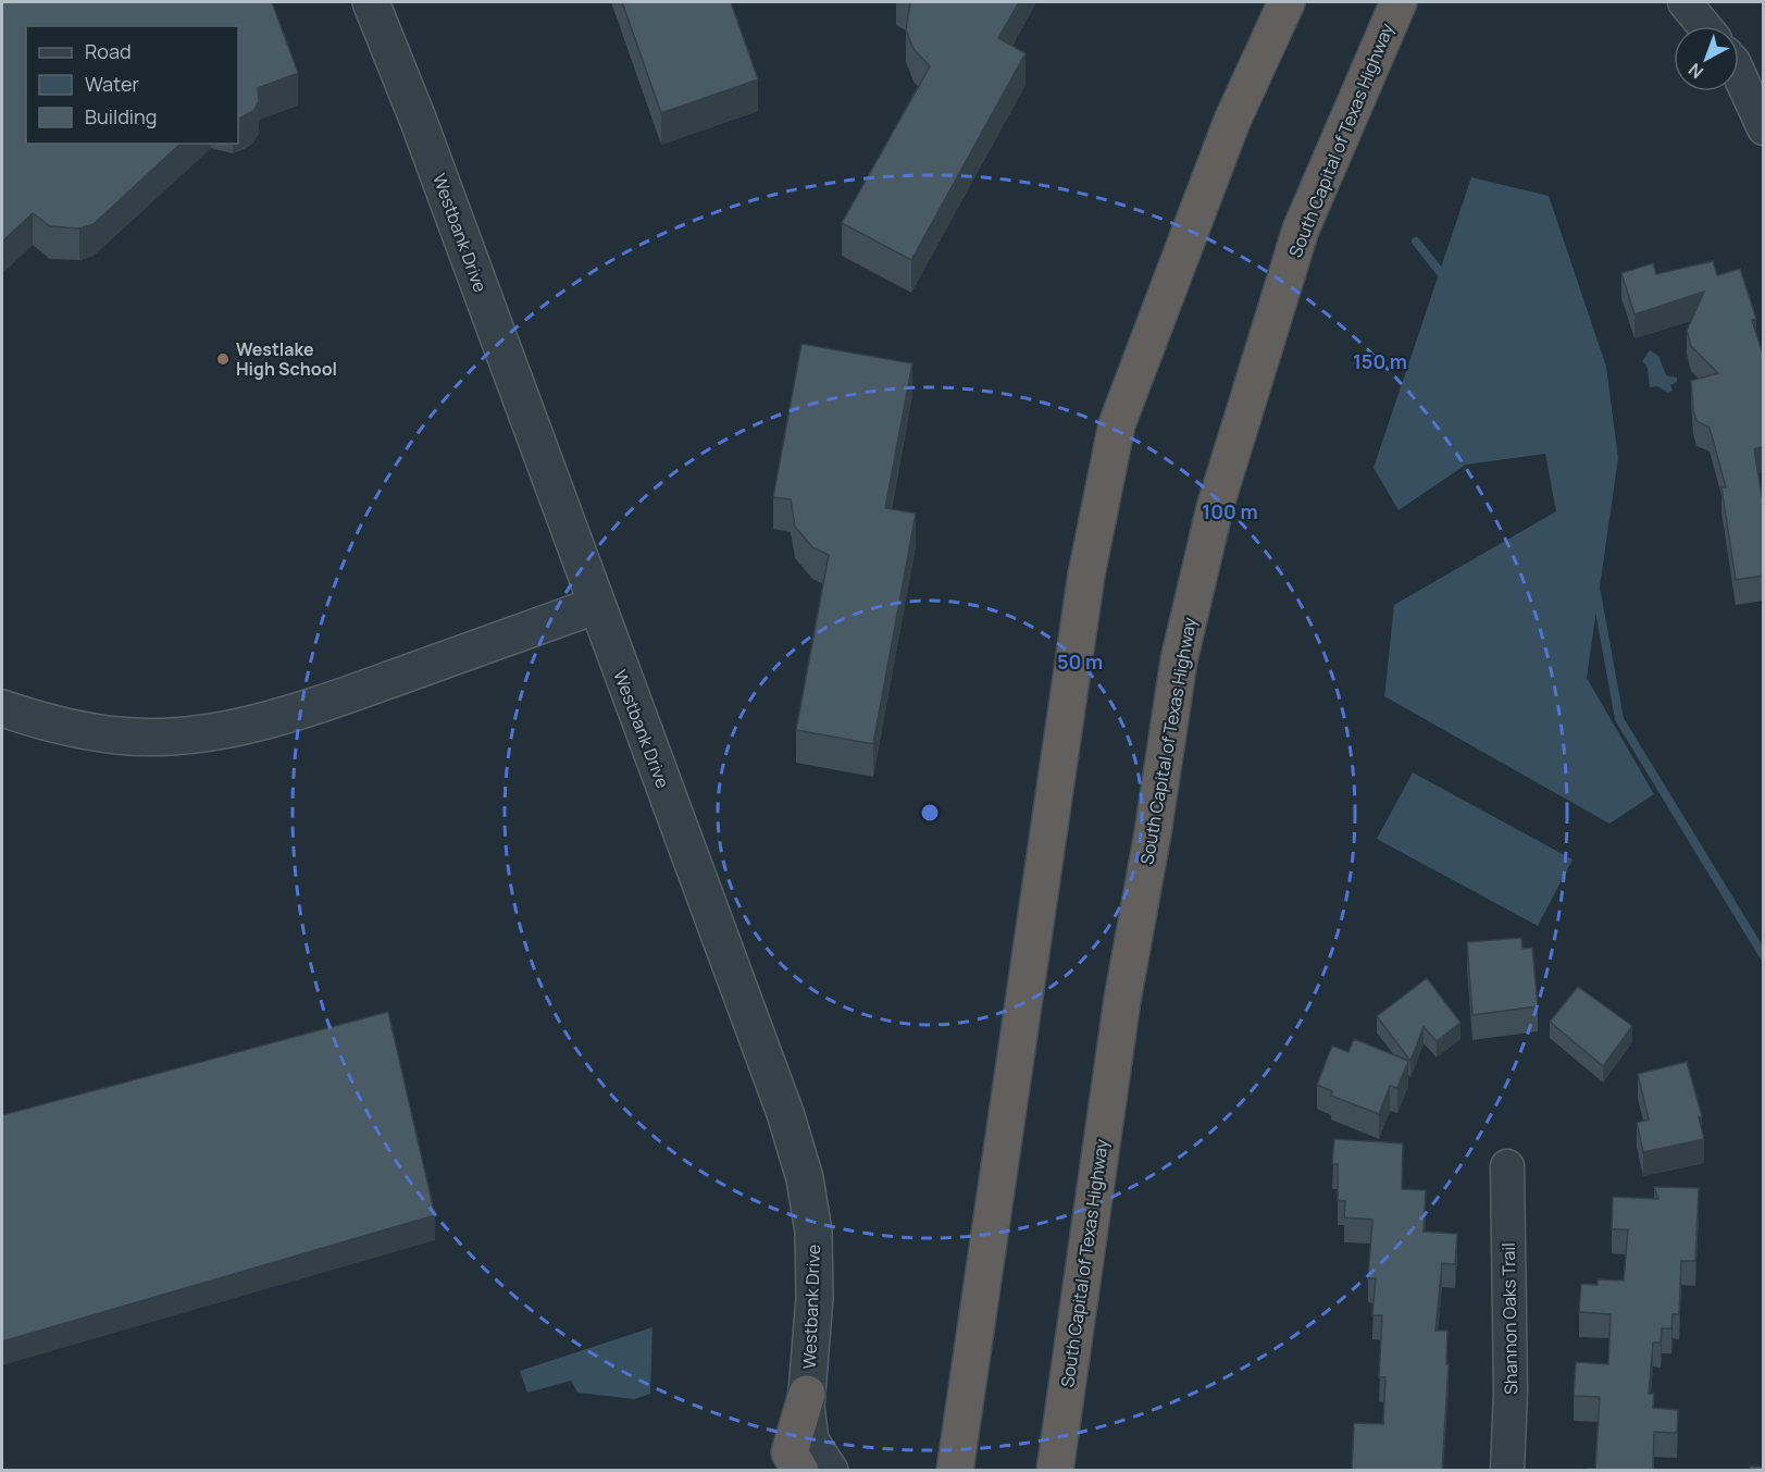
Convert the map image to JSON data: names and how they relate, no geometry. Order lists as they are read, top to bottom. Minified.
{"streets":{"highway":["South Capital of Texas Highway"],"street":["Westbank Drive","Shannon Oaks Trail"]},"places":["Westlake High School"],"legend":["Road","Water","Building"],"north":"bottom left","rings":["150 m","100 m","50 m"]}
